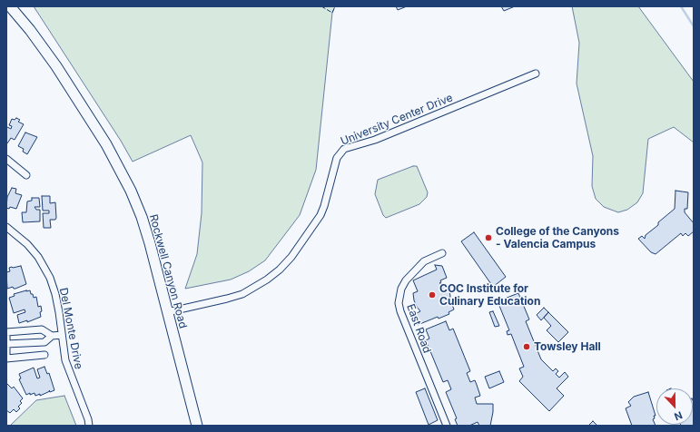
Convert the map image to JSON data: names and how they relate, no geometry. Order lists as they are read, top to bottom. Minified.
{"streets":{"street":["University Center Drive","Rockwell Canyon Road","Del Monte Drive","East Road"]},"crossings":[["University Center Drive","Rockwell Canyon Road"]],"places":["College of the Canyons - Valencia Campus","COC Institute for Culinary Education","Towsley Hall"],"north":"bottom"}
